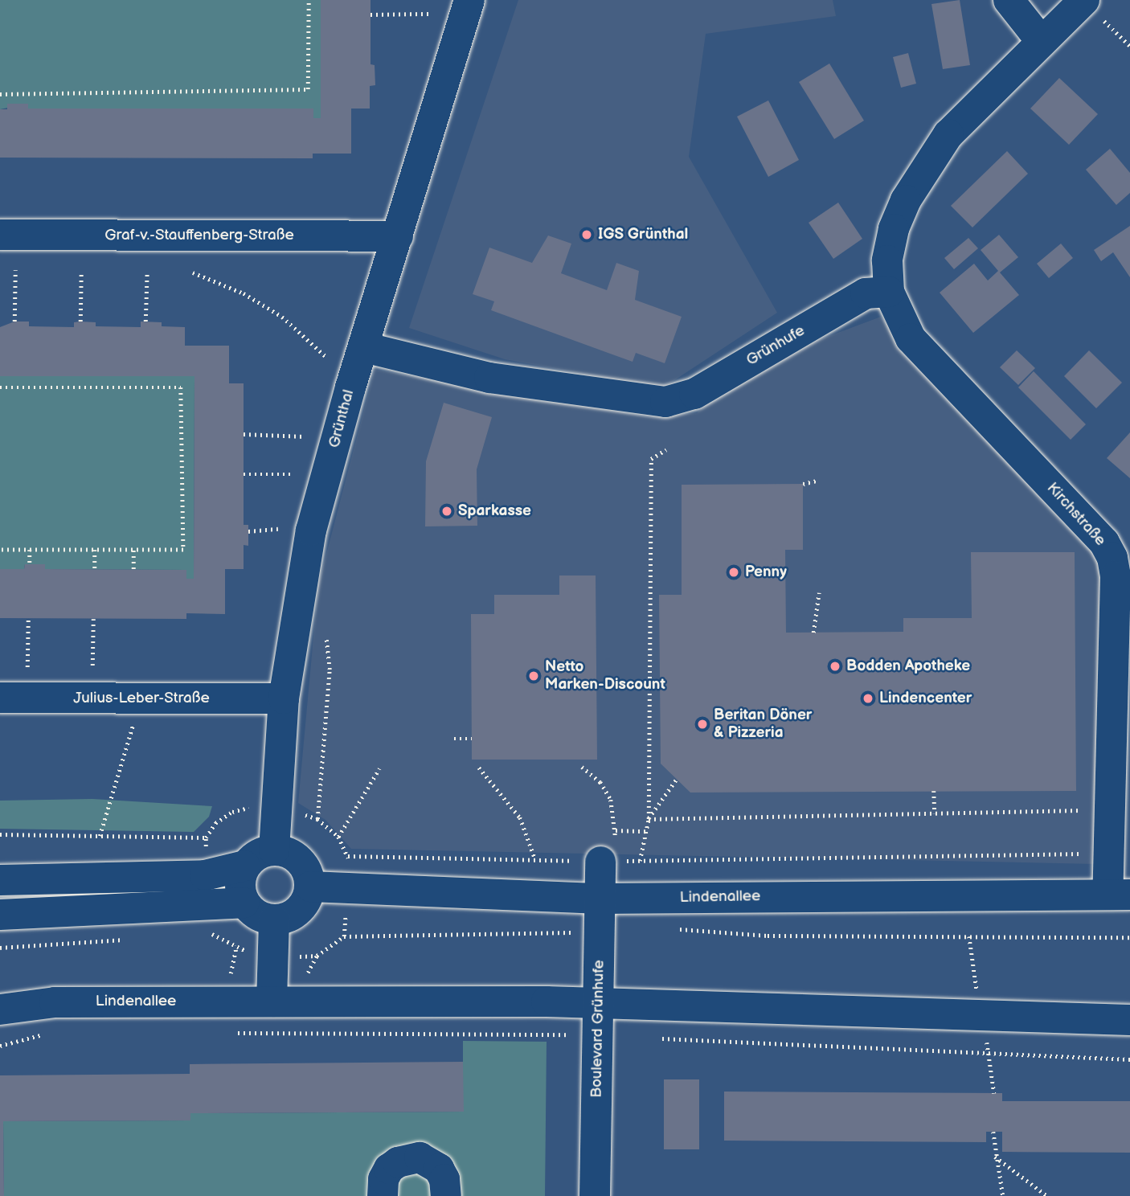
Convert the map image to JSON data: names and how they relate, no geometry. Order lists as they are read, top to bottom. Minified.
{"streets":{"street":["Graf-v.-Stauffenberg-Straße","Grünhufe","Grünthal","Kirchstraße","Julius-Leber-Straße","Lindenallee","Boulevard Grünhufe"]},"crossings":[["Graf-v.-Stauffenberg-Straße","Grünthal"],["Grünhufe","Grünthal"],["Grünhufe","Kirchstraße"],["Grünthal","Julius-Leber-Straße"],["Grünthal","Lindenallee"],["Kirchstraße","Lindenallee"],["Lindenallee","Boulevard Grünhufe"]],"places":["IGS Grünthal","Sparkasse","Penny","Bodden Apotheke","Netto Marken-Discount","Lindencenter","Beritan Döner & Pizzeria"]}
